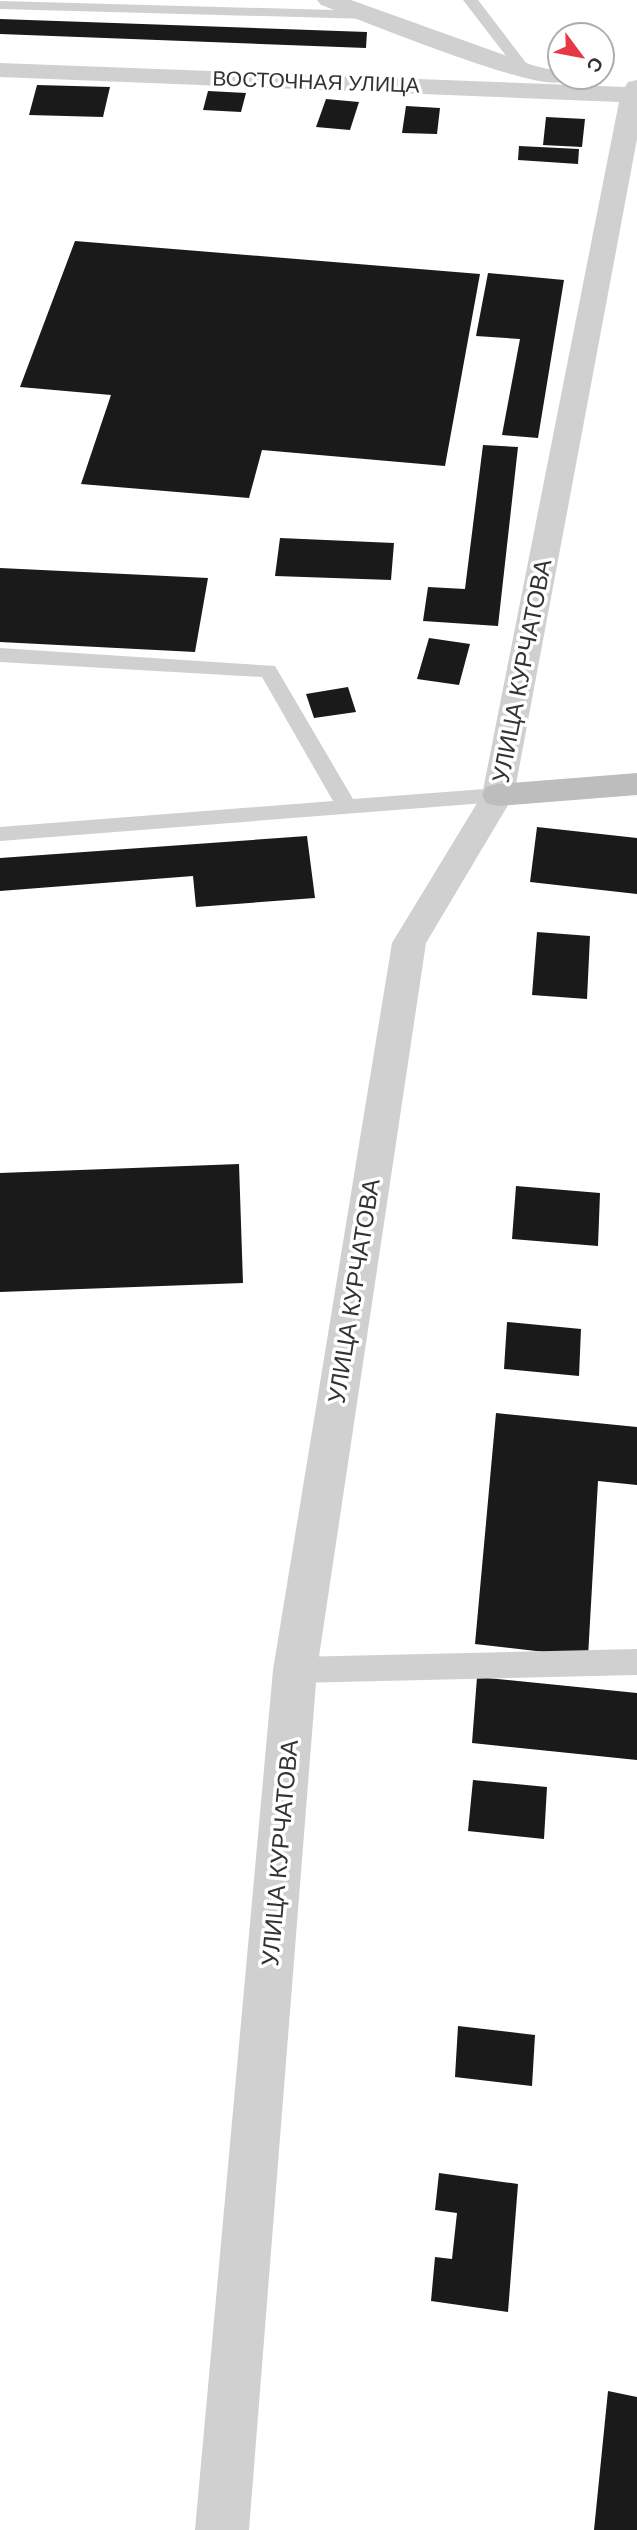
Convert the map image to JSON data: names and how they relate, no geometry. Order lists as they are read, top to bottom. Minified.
{"streets":{"street":["ВОСТОЧНАЯ УЛИЦА","УЛИЦА КУРЧАТОВА"]},"crossings":[["ВОСТОЧНАЯ УЛИЦА","УЛИЦА КУРЧАТОВА"]],"north":"bottom right"}
